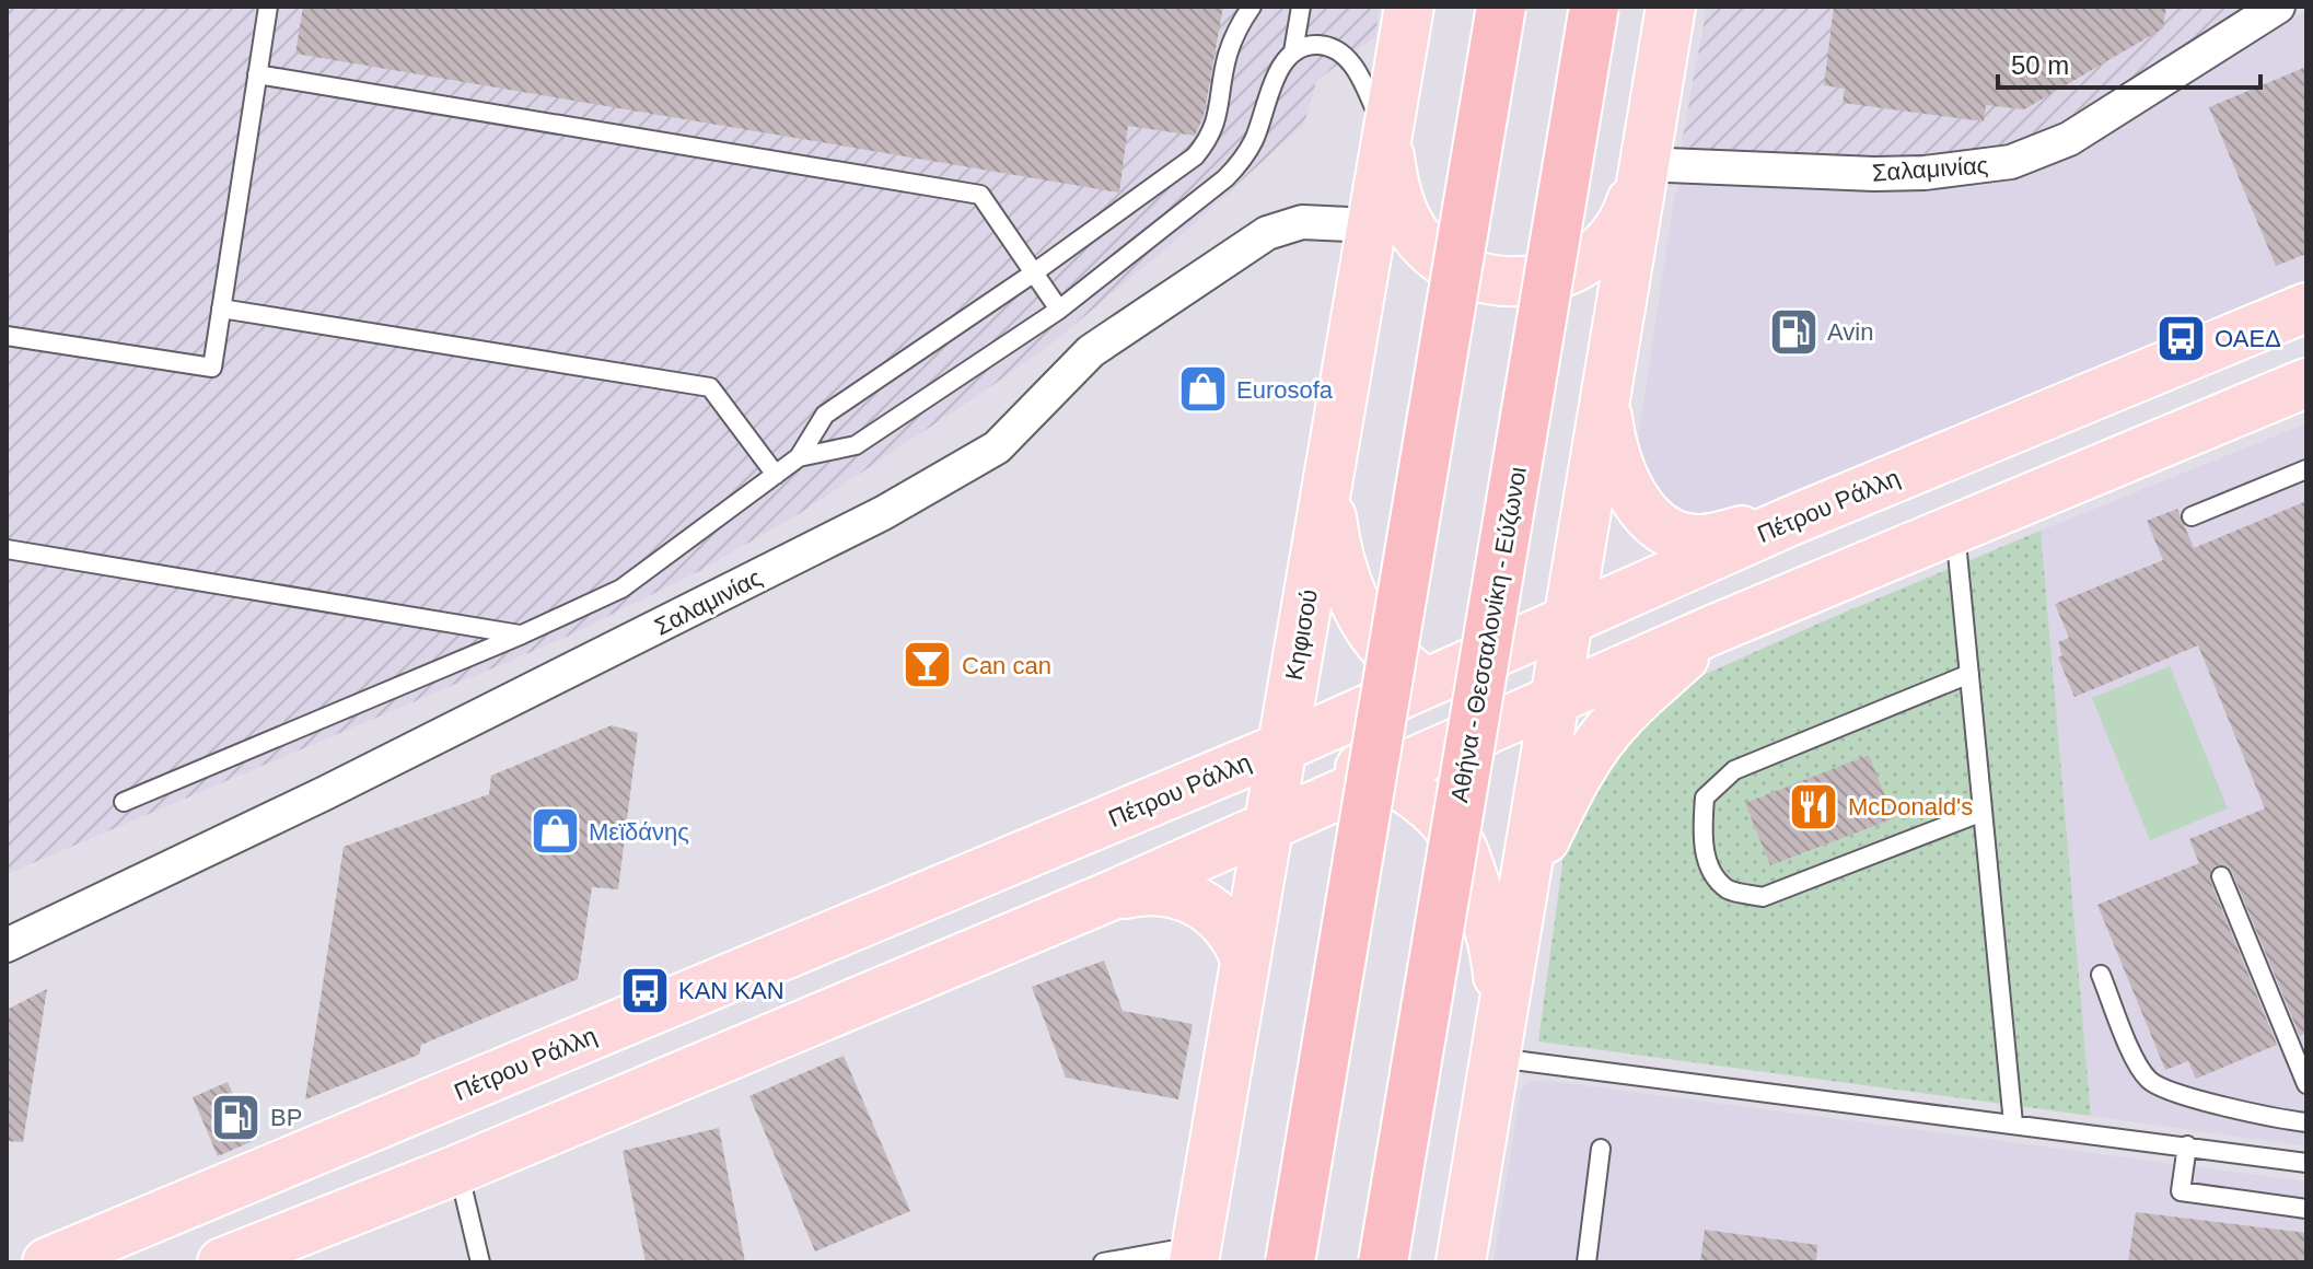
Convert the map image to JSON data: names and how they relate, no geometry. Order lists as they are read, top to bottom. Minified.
{"streets":{"highway":["Αθήνα - Θεσσαλονίκη - Εύζωνοι"],"main road":["Πέτρου Ράλλη","Κηφισού"],"street":["Σαλαμινίας"]},"crossings":[["Σαλαμινίας","Κηφισού"],["Πέτρου Ράλλη","Κηφισού"]],"places":{"fuel station":["Avin","BP"],"bus stop":["ΟΑΕΔ","ΚΑΝ ΚΑΝ"],"shop":["Eurosofa","Μεϊδάνης"],"bar":["Can can"],"restaurant":["McDonald's"]},"scale_bar":"50 m"}
